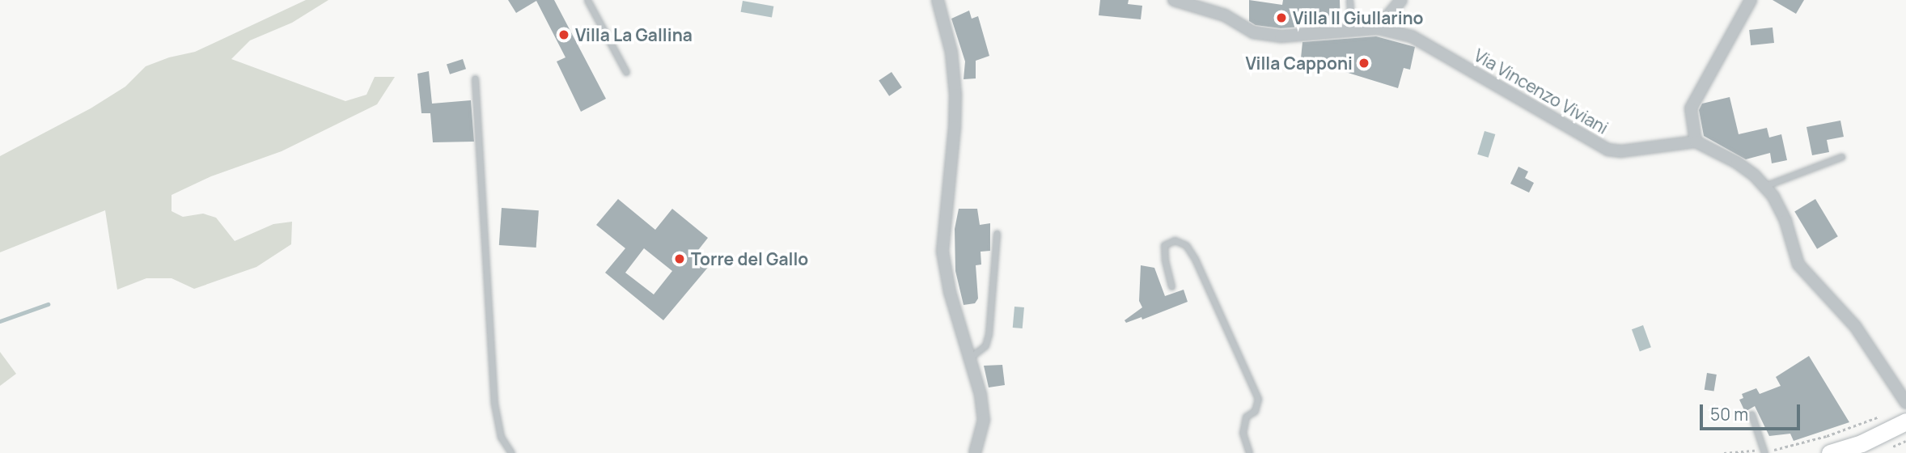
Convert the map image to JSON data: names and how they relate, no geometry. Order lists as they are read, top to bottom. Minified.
{"streets":{"street":["Via Vincenzo Viviani"]},"places":["Villa Il Giullarino","Villa La Gallina","Villa Capponi","Torre del Gallo"],"scale_bar":"50 m"}
